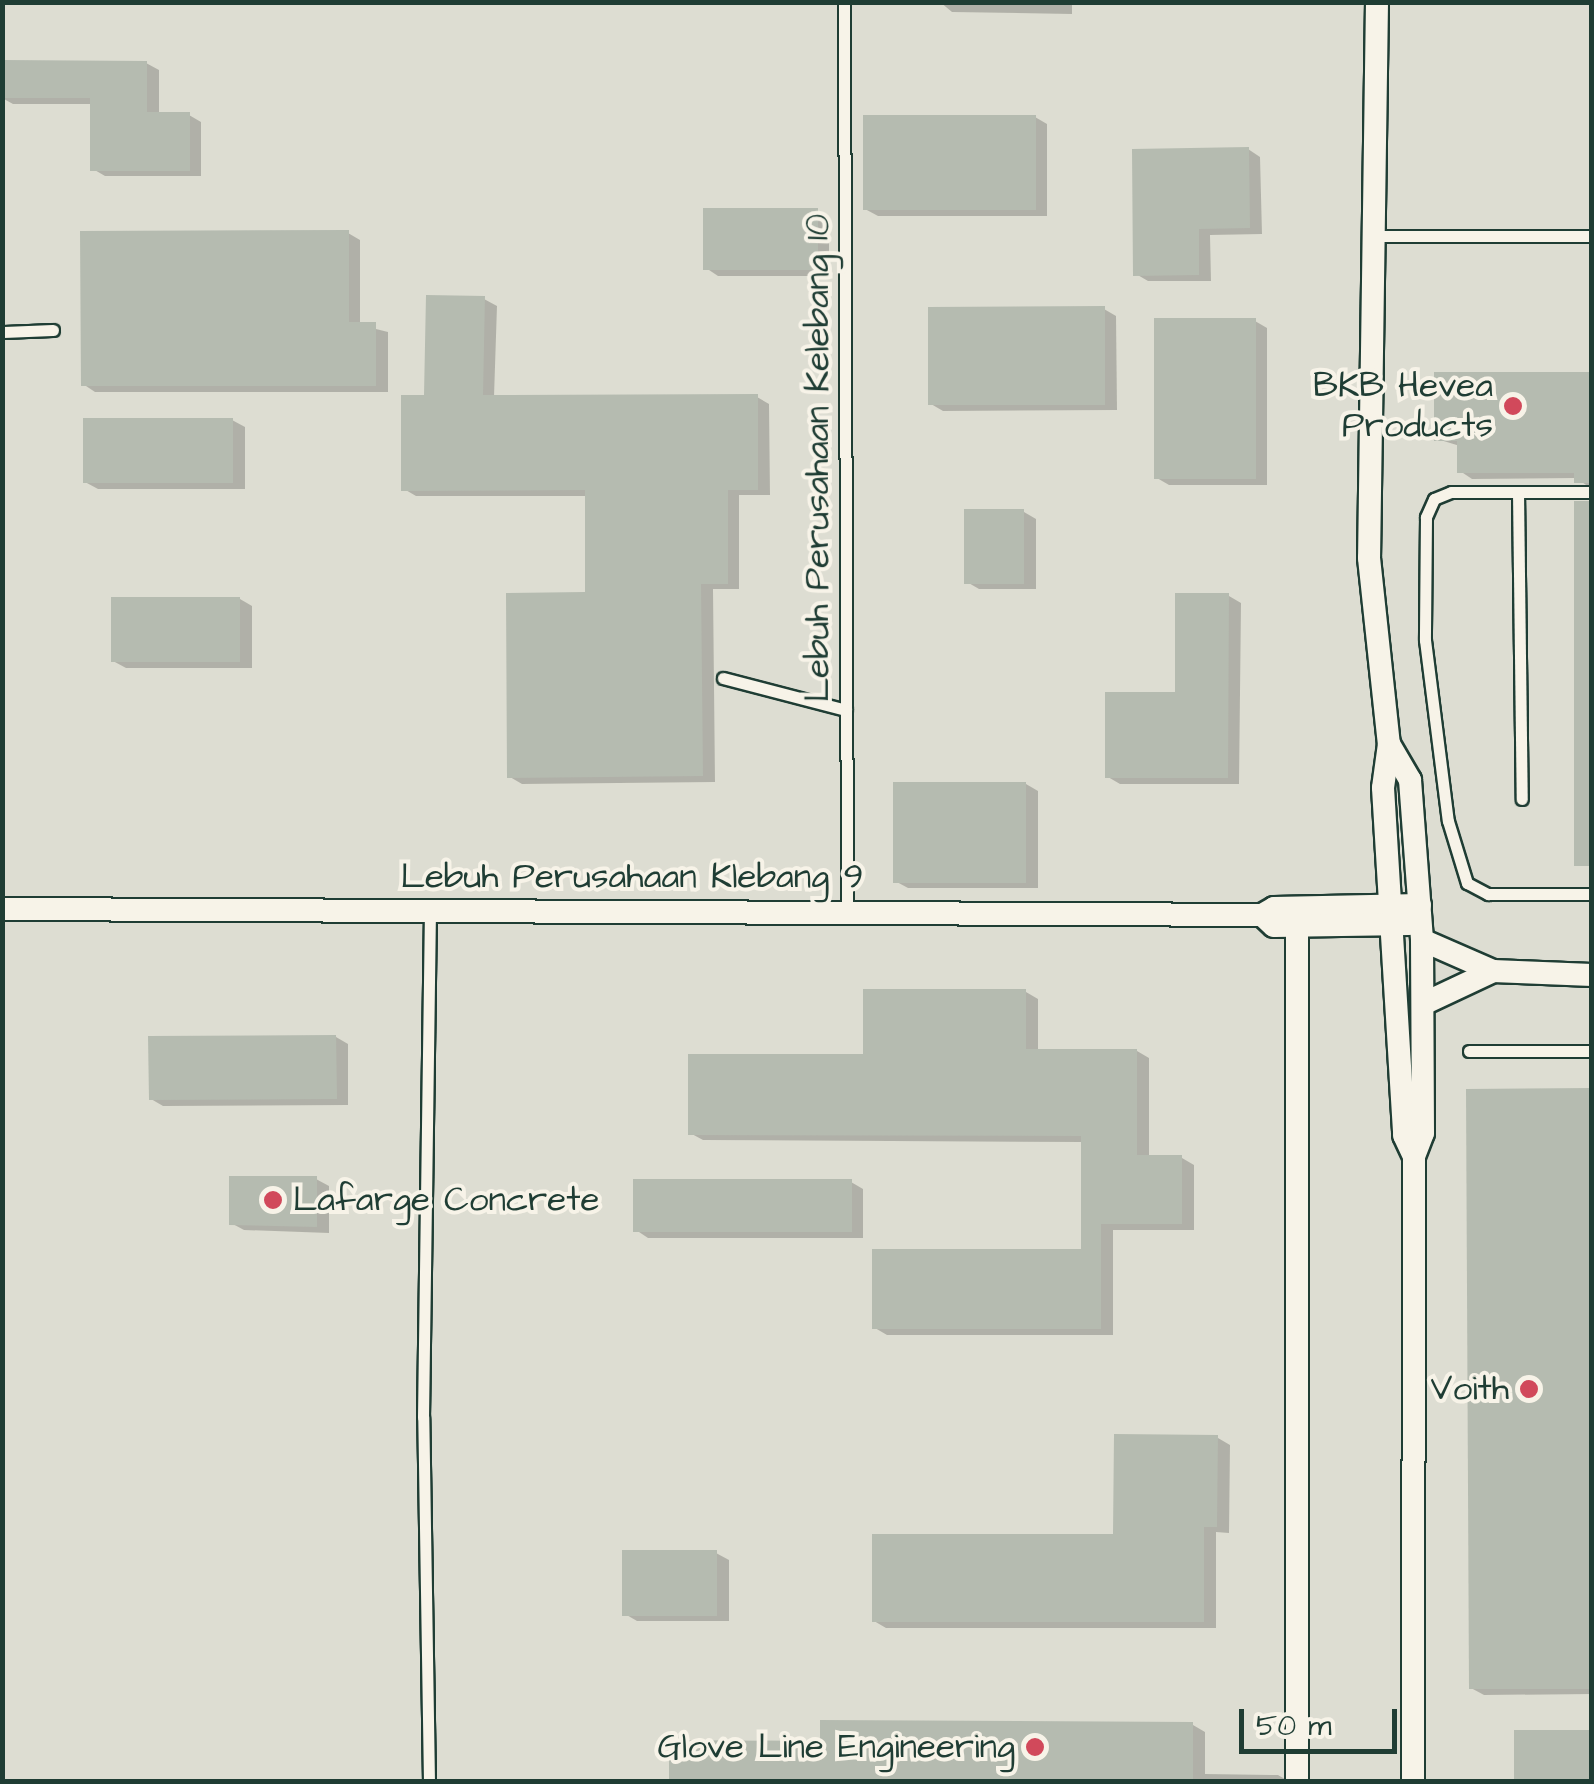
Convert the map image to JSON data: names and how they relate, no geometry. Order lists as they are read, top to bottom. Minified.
{"streets":{"street":["Lebuh Perusahaan Klebang 9"],"lane":["Lebuh Perusahaan Kelebang 10"]},"crossings":[["Lebuh Perusahaan Kelebang 10","Lebuh Perusahaan Klebang 9"]],"places":["BKB Hevea Products","Lafarge Concrete","Voith","Glove Line Engineering"],"scale_bar":"50 m"}
